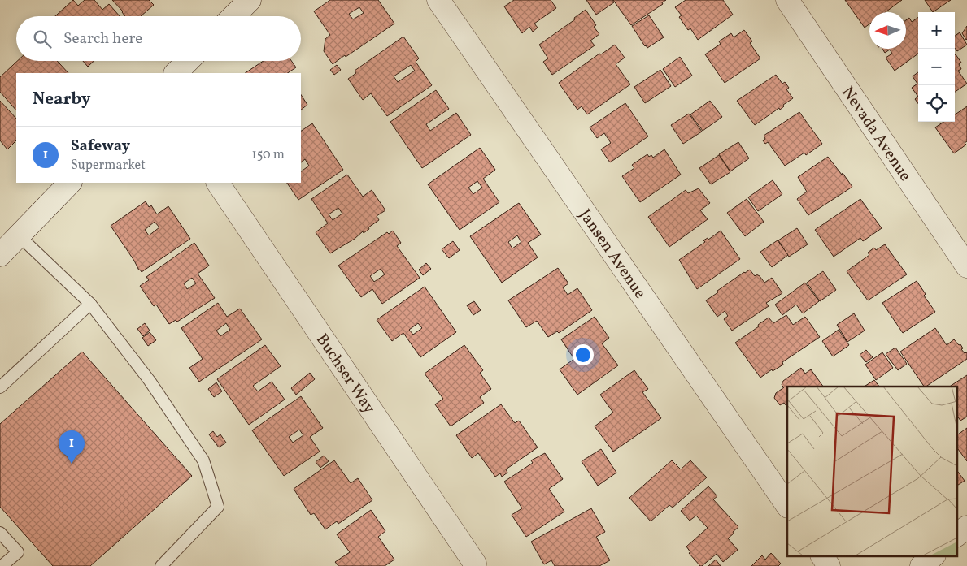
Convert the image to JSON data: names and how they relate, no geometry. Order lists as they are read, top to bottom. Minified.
{"streets":{"street":["Nevada Avenue","Jansen Avenue","Buchser Way"]},"north":"left","page":{"map_buttons":["+","−"],"search":"Search here","heading":"Nearby","list":[{"mark":"1","name":"Safeway","note":"Supermarket","value":"150 m"}],"pins":"1"}}
